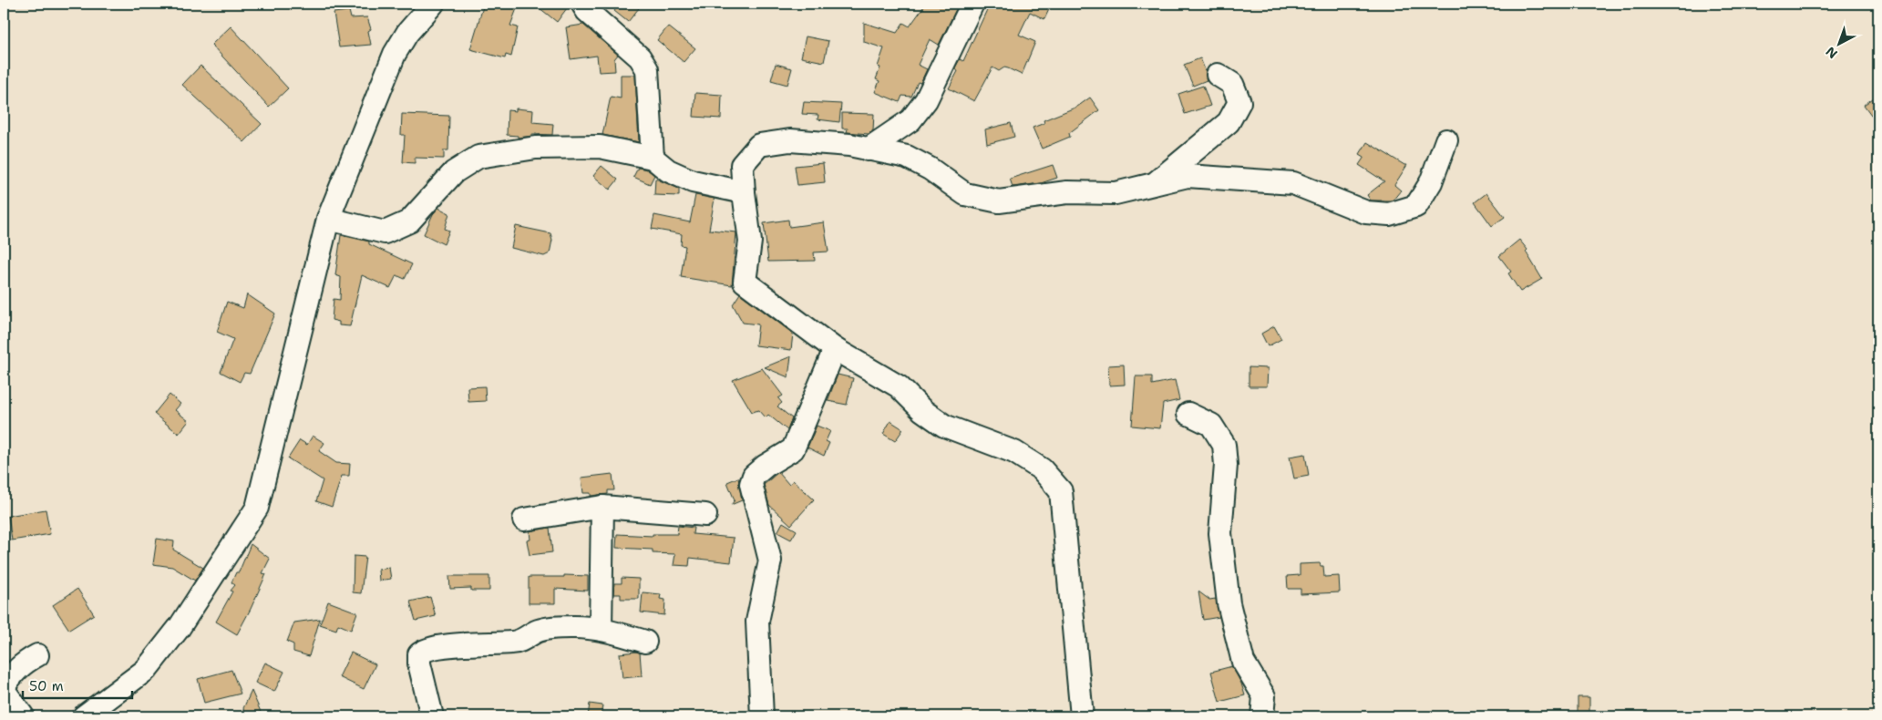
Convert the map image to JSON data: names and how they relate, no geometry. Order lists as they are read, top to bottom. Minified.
{"scale_bar":"50 m","north":"bottom left"}
